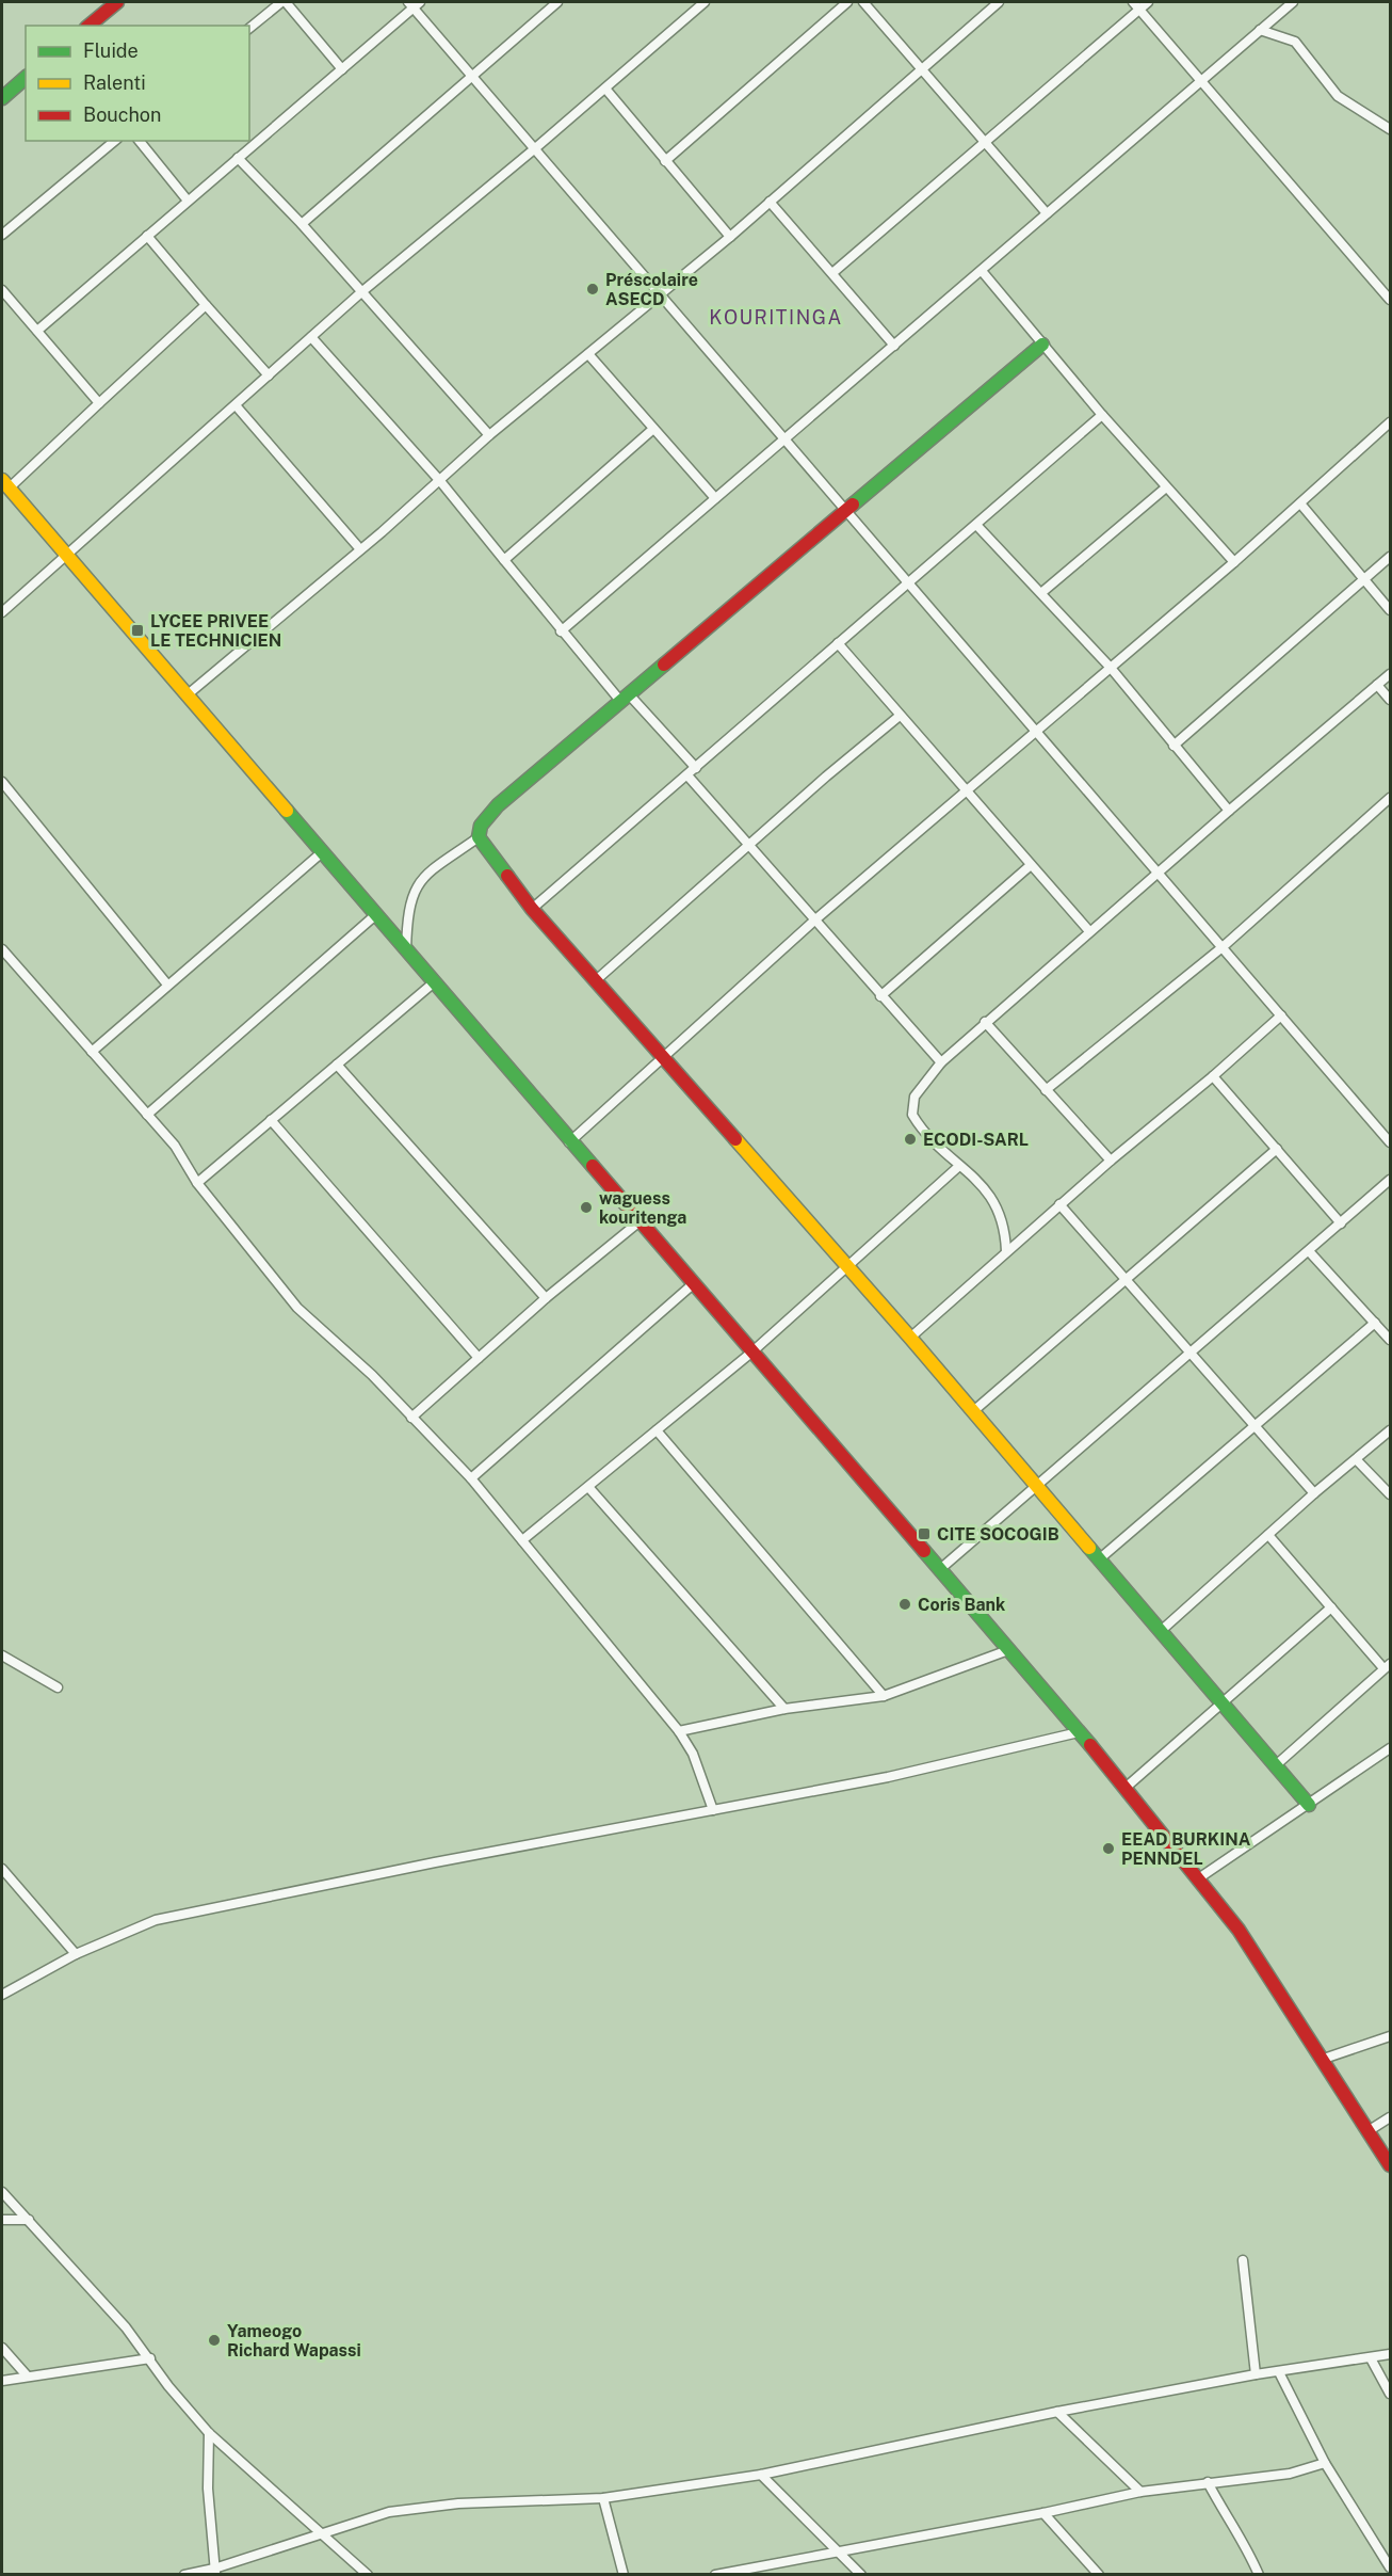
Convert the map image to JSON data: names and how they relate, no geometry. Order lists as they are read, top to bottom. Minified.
{"districts":["KOURITINGA"],"places":{"other":["Préscolaire ASECD","ECODI-SARL","waguess kouritenga","Coris Bank","EEAD BURKINA PENNDEL","Yameogo Richard Wapassi"],"transit":["LYCEE PRIVEE LE TECHNICIEN","CITE SOCOGIB"]},"legend":["Fluide","Ralenti","Bouchon"]}
